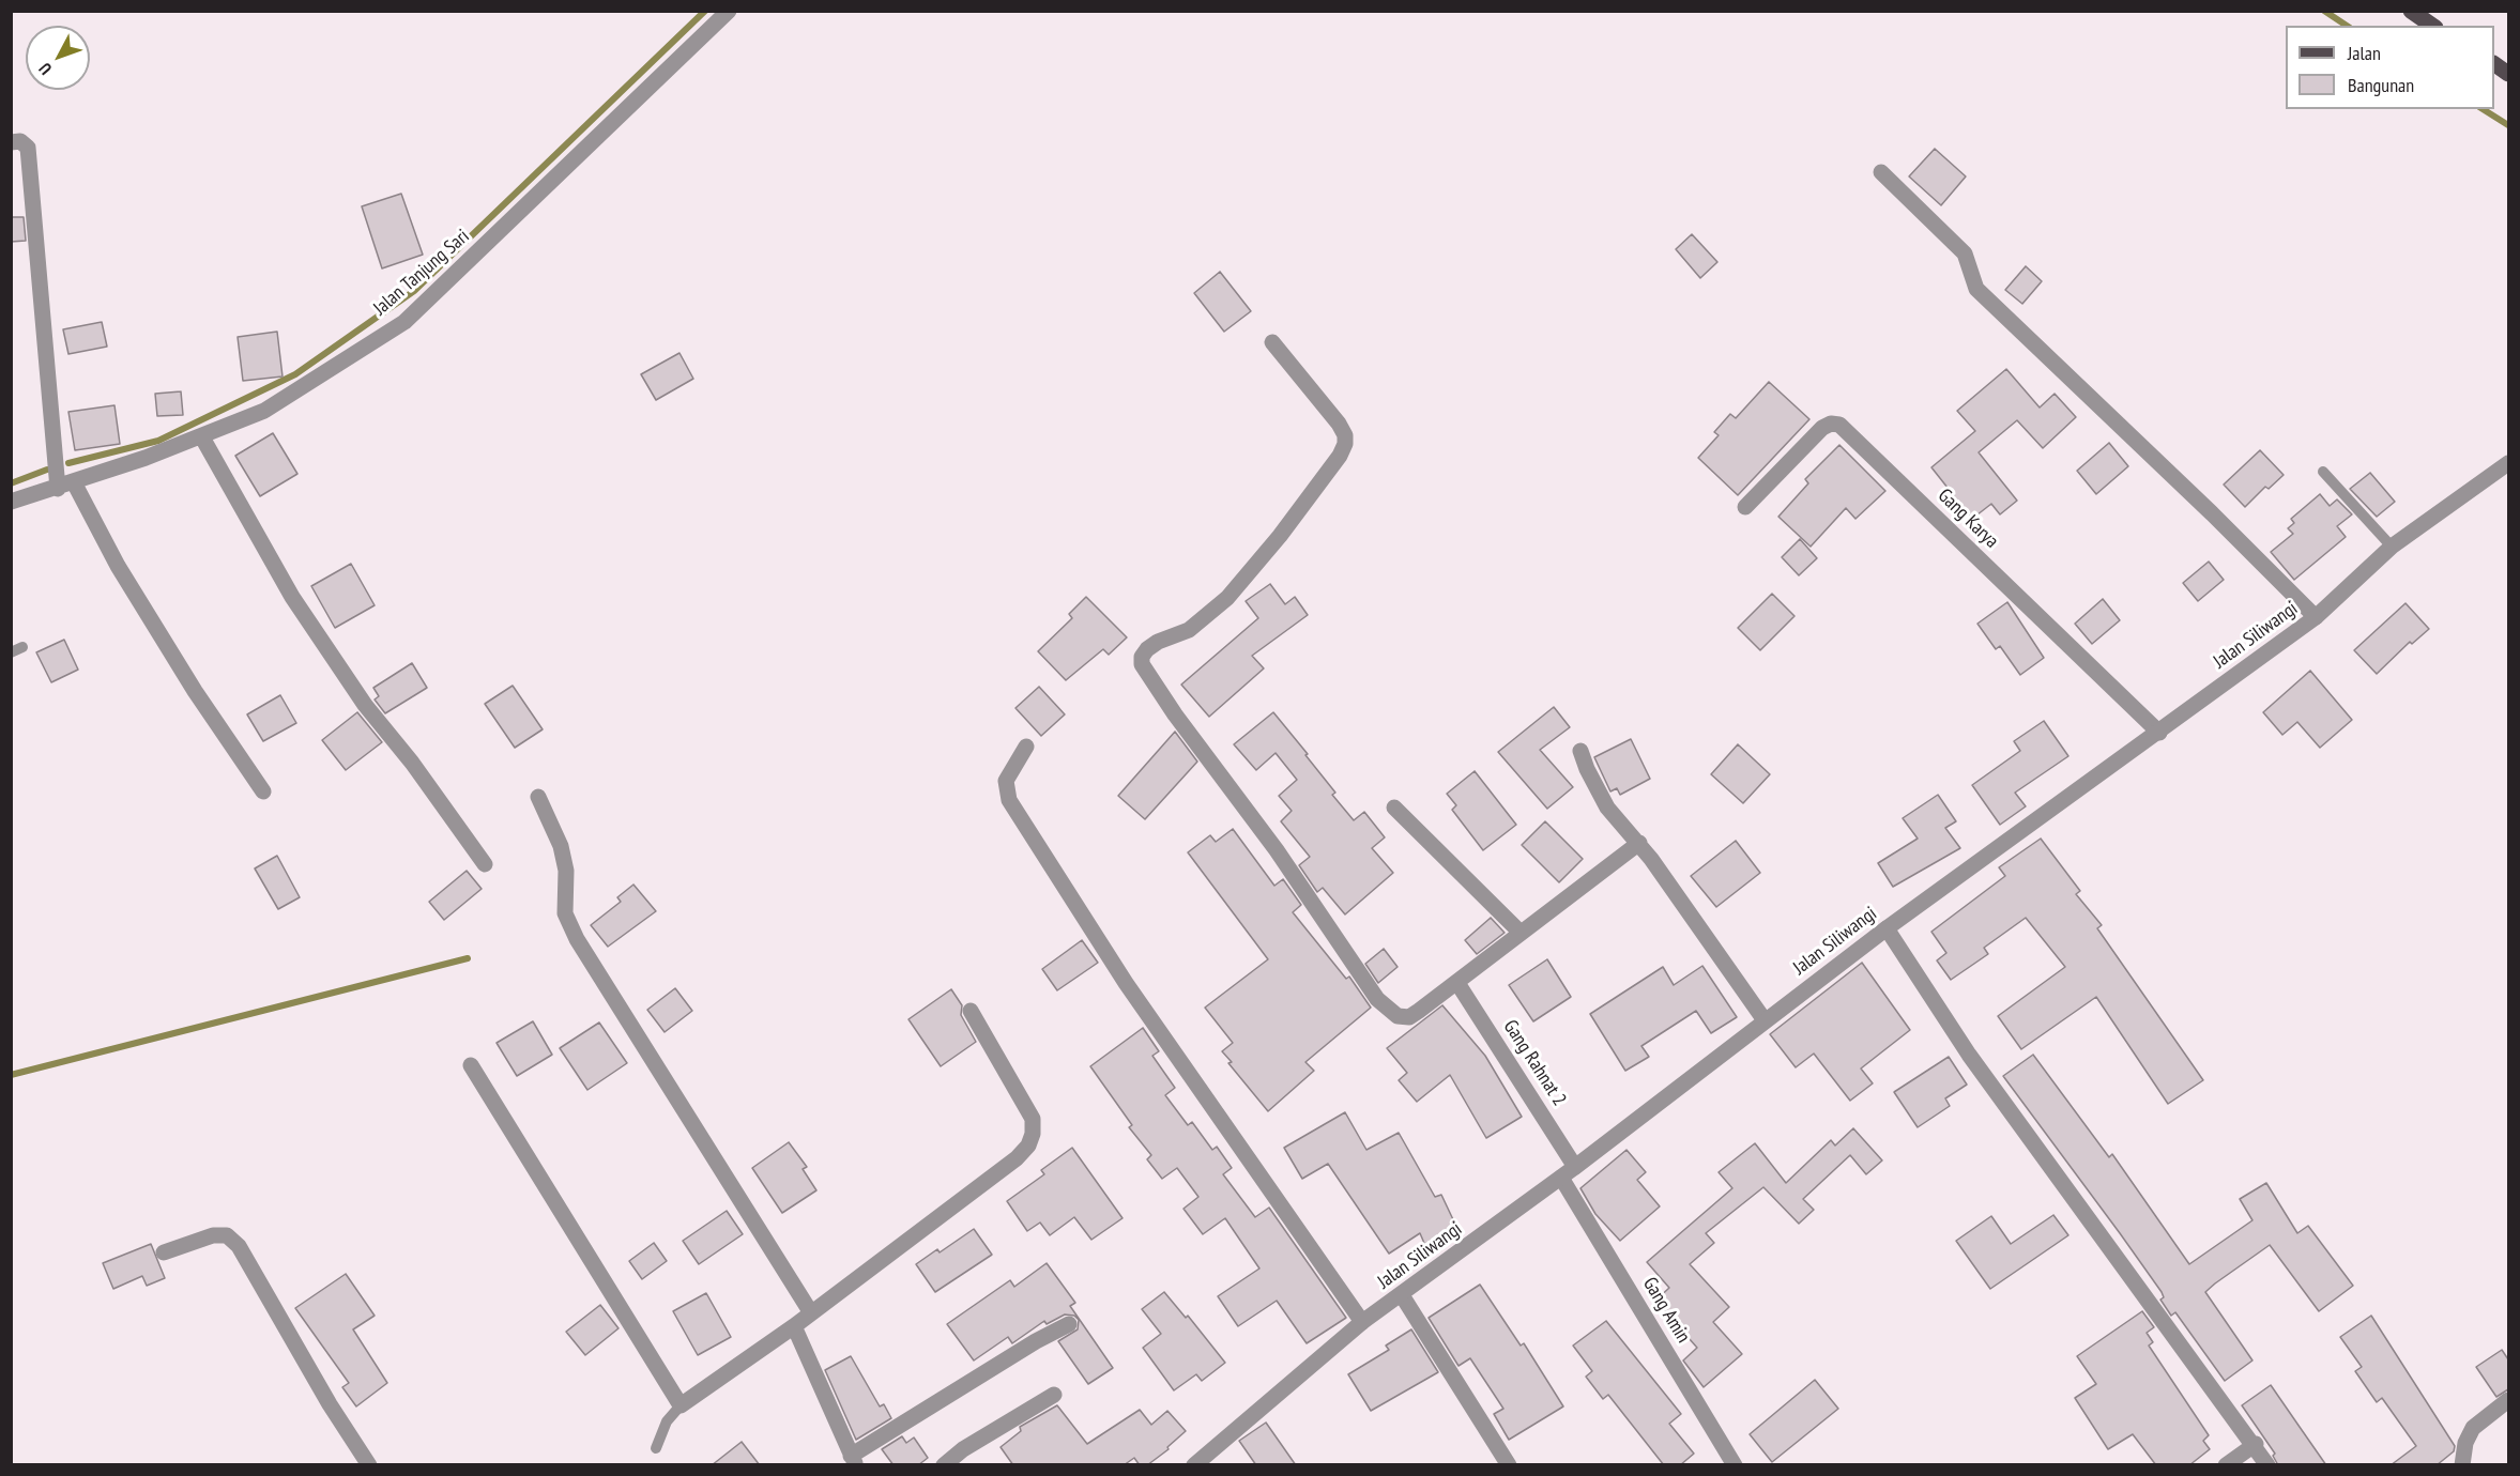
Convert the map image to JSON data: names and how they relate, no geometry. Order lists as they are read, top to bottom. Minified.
{"streets":{"street":["Jalan Tanjung Sari","Gang Karya","Jalan Siliwangi","Gang Rahnat 2","Gang Amin"]},"crossings":[["Gang Karya","Jalan Siliwangi"],["Jalan Siliwangi","Gang Rahnat 2"],["Jalan Siliwangi","Gang Amin"]],"legend":["Jalan","Bangunan"],"north":"bottom left"}
